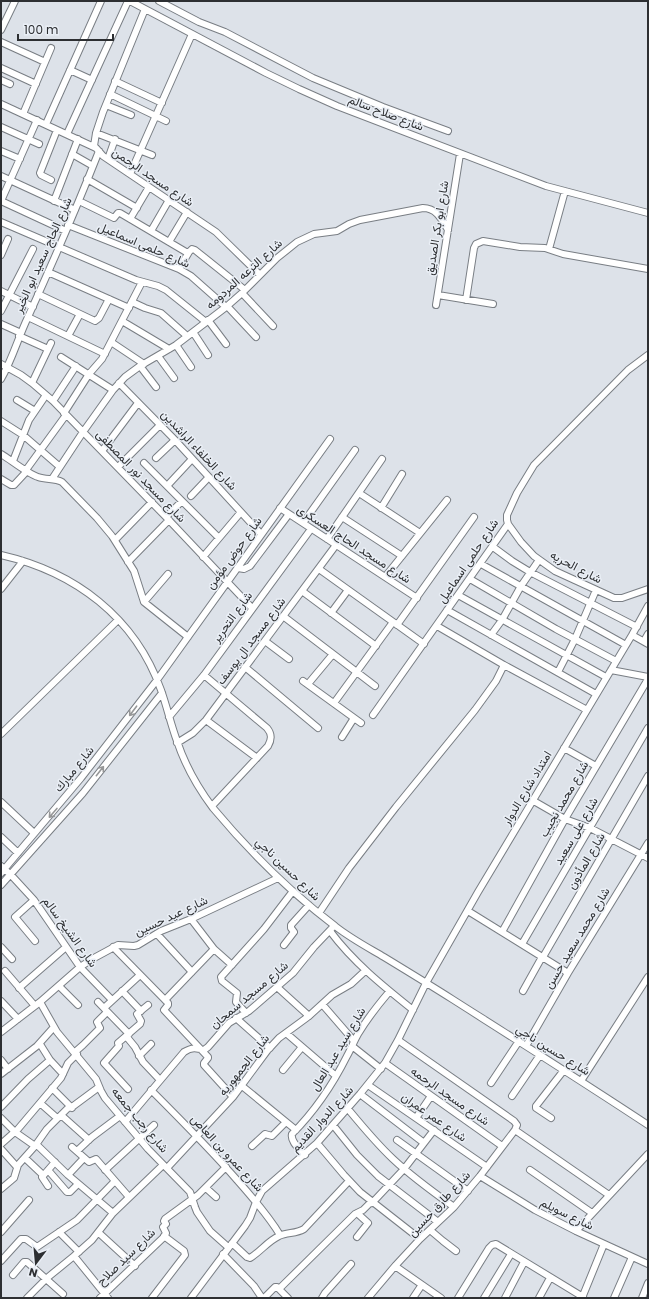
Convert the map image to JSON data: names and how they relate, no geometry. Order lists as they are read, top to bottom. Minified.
{"streets":{"street":["شارع صلاح سالم","شارع مسجد الرحمن","شارع ابو بكر الصديق","شارع حلمى اسماعيل","شارع الحاج سعيد ابو الخير","شارع الترعه المردومه","شارع الخلفاء الراشدين","شارع مسجد نور المصطفى","شارع مسجد الحاج العسكرى","شارع حوض مؤمن","شارع الحريه","شارع التحرير","شارع مسجد ال يوسف","شارع مبارك","امتداد شارع الدوار","شارع محمد نجيب","شارع على سعيد","شارع المأذون","شارع حسين ناجي","شارع عيد حسين","شارع الشيخ سالم","شارع محمد سعيد حسن","شارع مسجد سمحان","شارع سيد عبد العال","شارع الجمهوريه","شارع مسجد الرحمه","شارع عمر عمران","شارع الدوار القديم","شارع رجب جمعه","شارع عمرو بن العاص","شارع طارق حسين","شارع سويلم","شارع سيد صلاح"]},"crossings":[["شارع صلاح سالم","شارع ابو بكر الصديق"],["شارع صلاح سالم","شارع الحاج سعيد ابو الخير"],["شارع مسجد الرحمن","شارع الحاج سعيد ابو الخير"],["شارع مسجد الرحمن","شارع الترعه المردومه"],["شارع ابو بكر الصديق","شارع الترعه المردومه"],["شارع حلمى اسماعيل","شارع الحاج سعيد ابو الخير"],["شارع حلمى اسماعيل","شارع الترعه المردومه"],["شارع حلمى اسماعيل","شارع الحريه"],["شارع الحاج سعيد ابو الخير","شارع مسجد نور المصطفى"],["شارع الترعه المردومه","شارع الخلفاء الراشدين"],["شارع الترعه المردومه","شارع مسجد نور المصطفى"],["شارع الخلفاء الراشدين","شارع حوض مؤمن"],["شارع مسجد نور المصطفى","شارع حوض مؤمن"],["شارع مسجد نور المصطفى","شارع التحرير"],["شارع مسجد الحاج العسكرى","شارع حوض مؤمن"],["شارع مسجد الحاج العسكرى","شارع التحرير"],["شارع مسجد الحاج العسكرى","شارع مسجد ال يوسف"],["شارع حوض مؤمن","شارع مبارك"],["شارع حوض مؤمن","شارع حسين ناجي"],["شارع التحرير","شارع حسين ناجي"],["شارع مسجد ال يوسف","شارع حسين ناجي"],["شارع مبارك","شارع حسين ناجي"],["شارع مبارك","شارع الشيخ سالم"],["امتداد شارع الدوار","شارع حسين ناجي"],["امتداد شارع الدوار","شارع الدوار القديم"],["شارع حسين ناجي","شارع عيد حسين"],["شارع حسين ناجي","شارع محمد سعيد حسن"],["شارع حسين ناجي","شارع مسجد سمحان"],["شارع حسين ناجي","شارع الدوار القديم"],["شارع عيد حسين","شارع الشيخ سالم"],["شارع عيد حسين","شارع رجب جمعه"],["شارع مسجد سمحان","شارع رجب جمعه"],["شارع مسجد سمحان","شارع عمرو بن العاص"],["شارع سيد عبد العال","شارع مسجد الرحمه"],["شارع الجمهوريه","شارع مسجد الرحمه"],["شارع الجمهوريه","شارع رجب جمعه"],["شارع الجمهوريه","شارع عمرو بن العاص"],["شارع مسجد الرحمه","شارع الدوار القديم"],["شارع مسجد الرحمه","شارع طارق حسين"],["شارع عمر عمران","شارع الدوار القديم"],["شارع عمر عمران","شارع طارق حسين"],["شارع الدوار القديم","شارع رجب جمعه"],["شارع الدوار القديم","شارع عمرو بن العاص"],["شارع رجب جمعه","شارع سيد صلاح"],["شارع عمرو بن العاص","شارع سيد صلاح"],["شارع طارق حسين","شارع سويلم"]],"scale_bar":"100 m","north":"bottom"}
